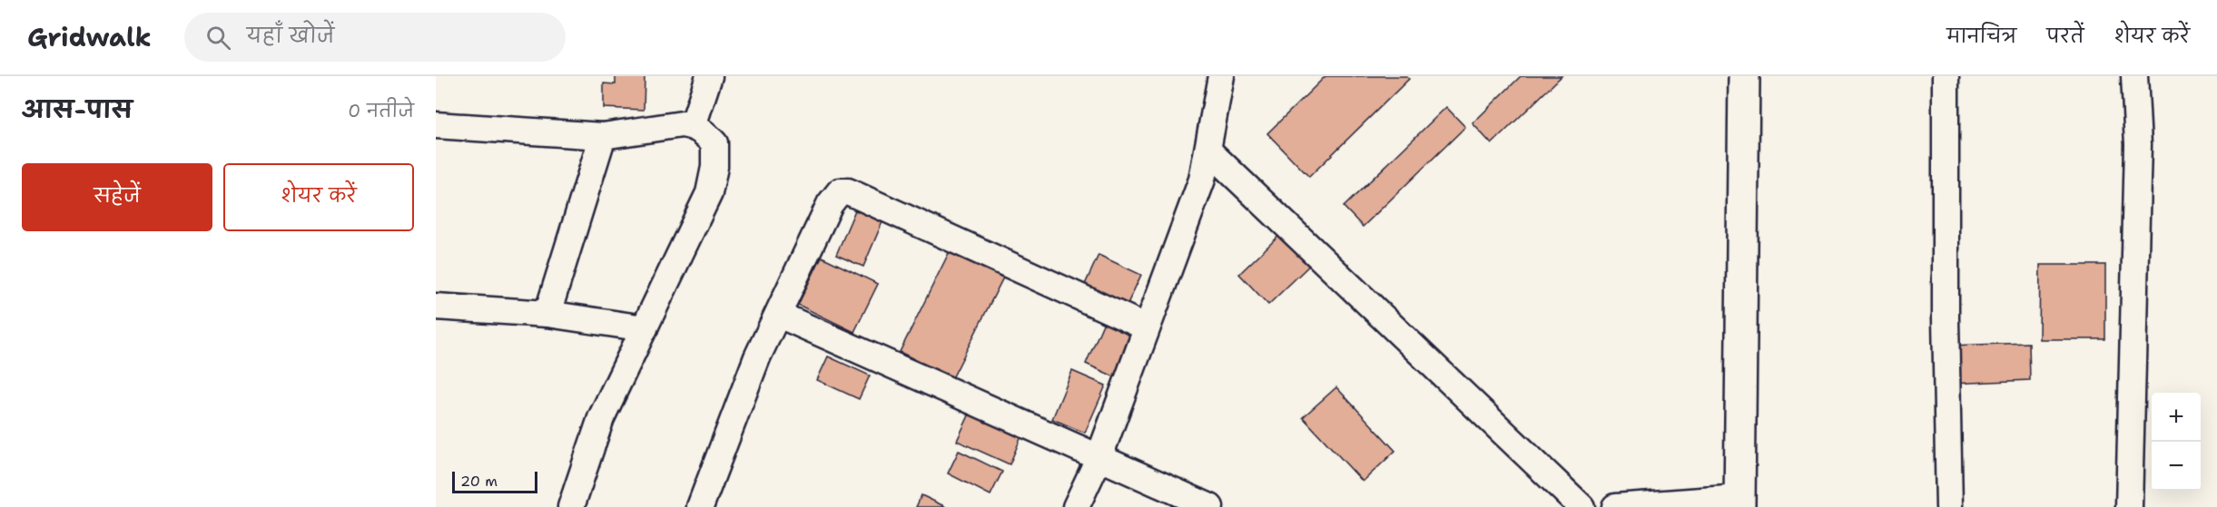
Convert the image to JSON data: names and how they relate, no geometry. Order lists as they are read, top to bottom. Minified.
{"scale_bar":"20 m","page":{"header":"Gridwalk","search":"यहाँ खोजें","nav":["मानचित्र","परतें","शेयर करें"],"heading":["आस-पास","0 नतीजे"],"buttons":["सहेजें","शेयर करें"],"map_buttons":["+","−"],"scale":"20 m"}}
